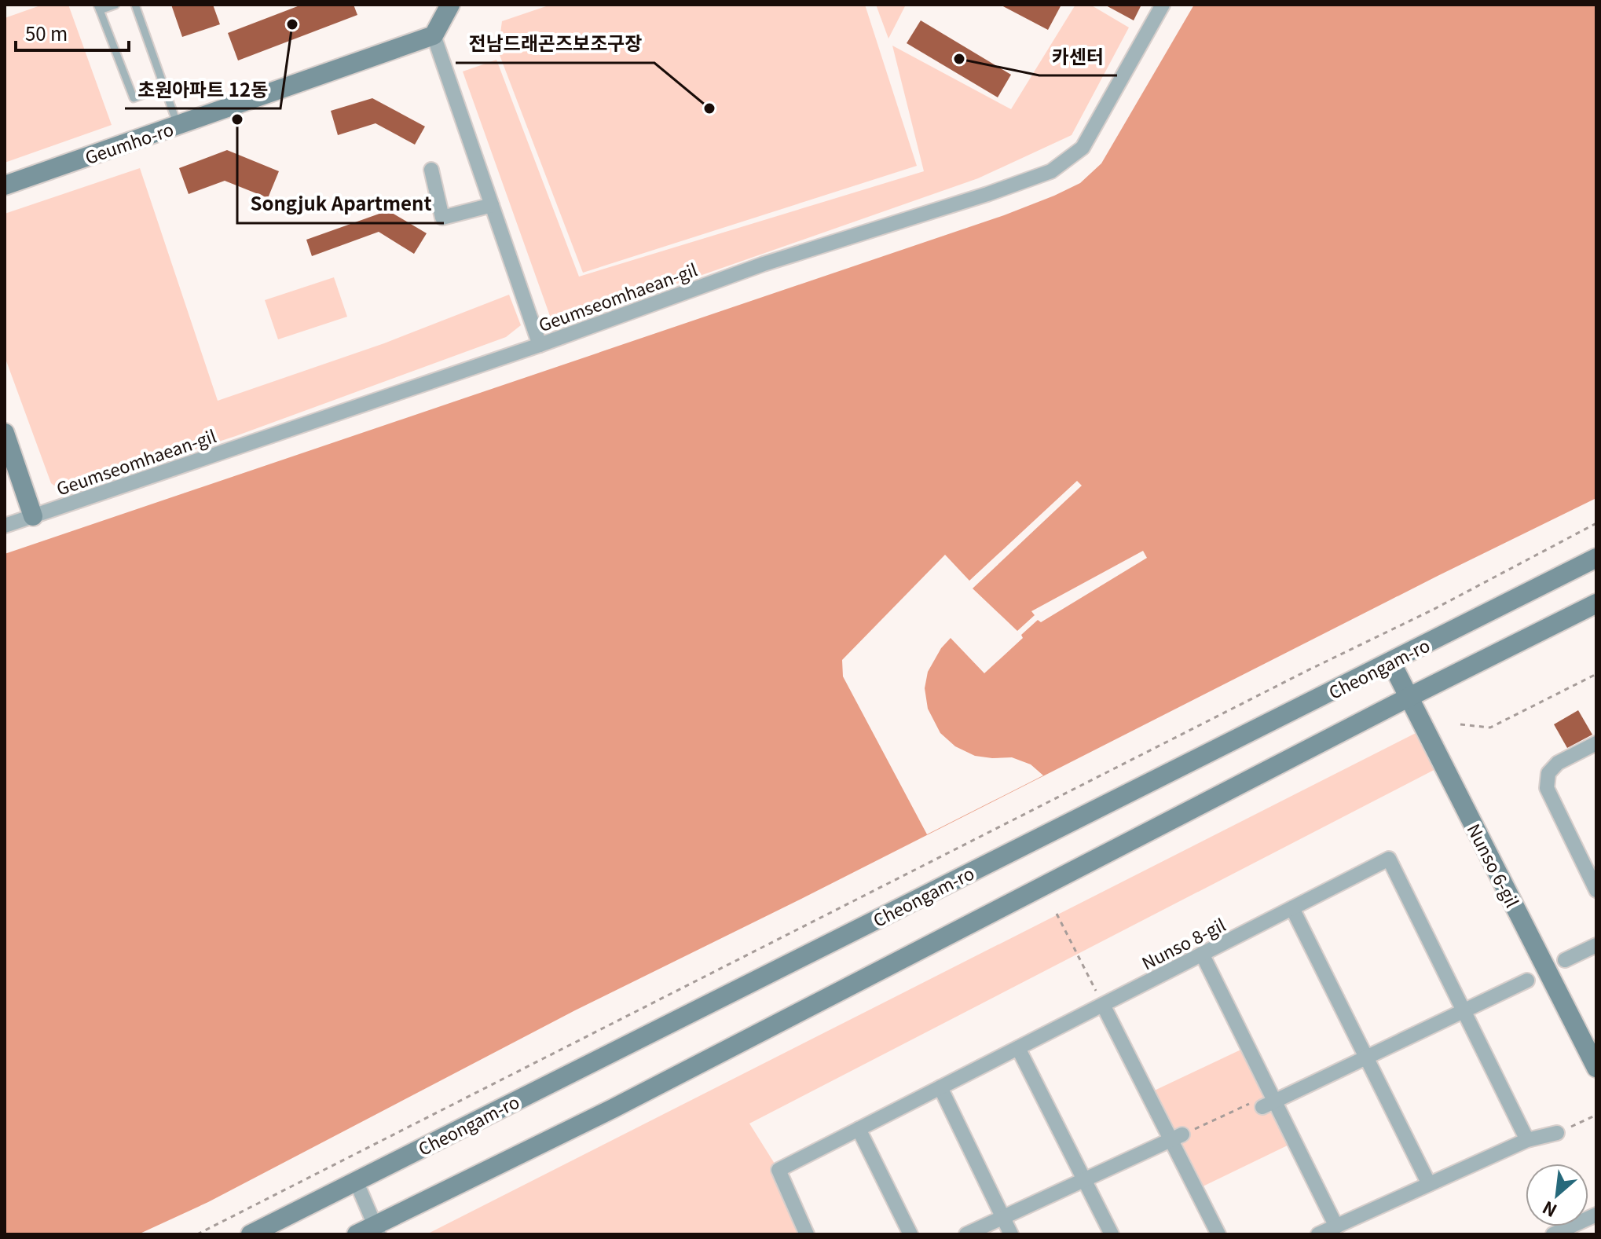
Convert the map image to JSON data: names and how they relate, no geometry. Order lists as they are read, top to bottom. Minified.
{"streets":{"main road":["Geumho-ro","Cheongam-ro","Nunso 6-gil"],"street":["Geumseomhaean-gil","Nunso 8-gil"]},"crossings":[["Cheongam-ro","Nunso 6-gil"]],"places":["초원아파트 12동","카센터","전남드래곤즈보조구장","Songjuk Apartment"],"scale_bar":"50 m","north":"bottom left"}
